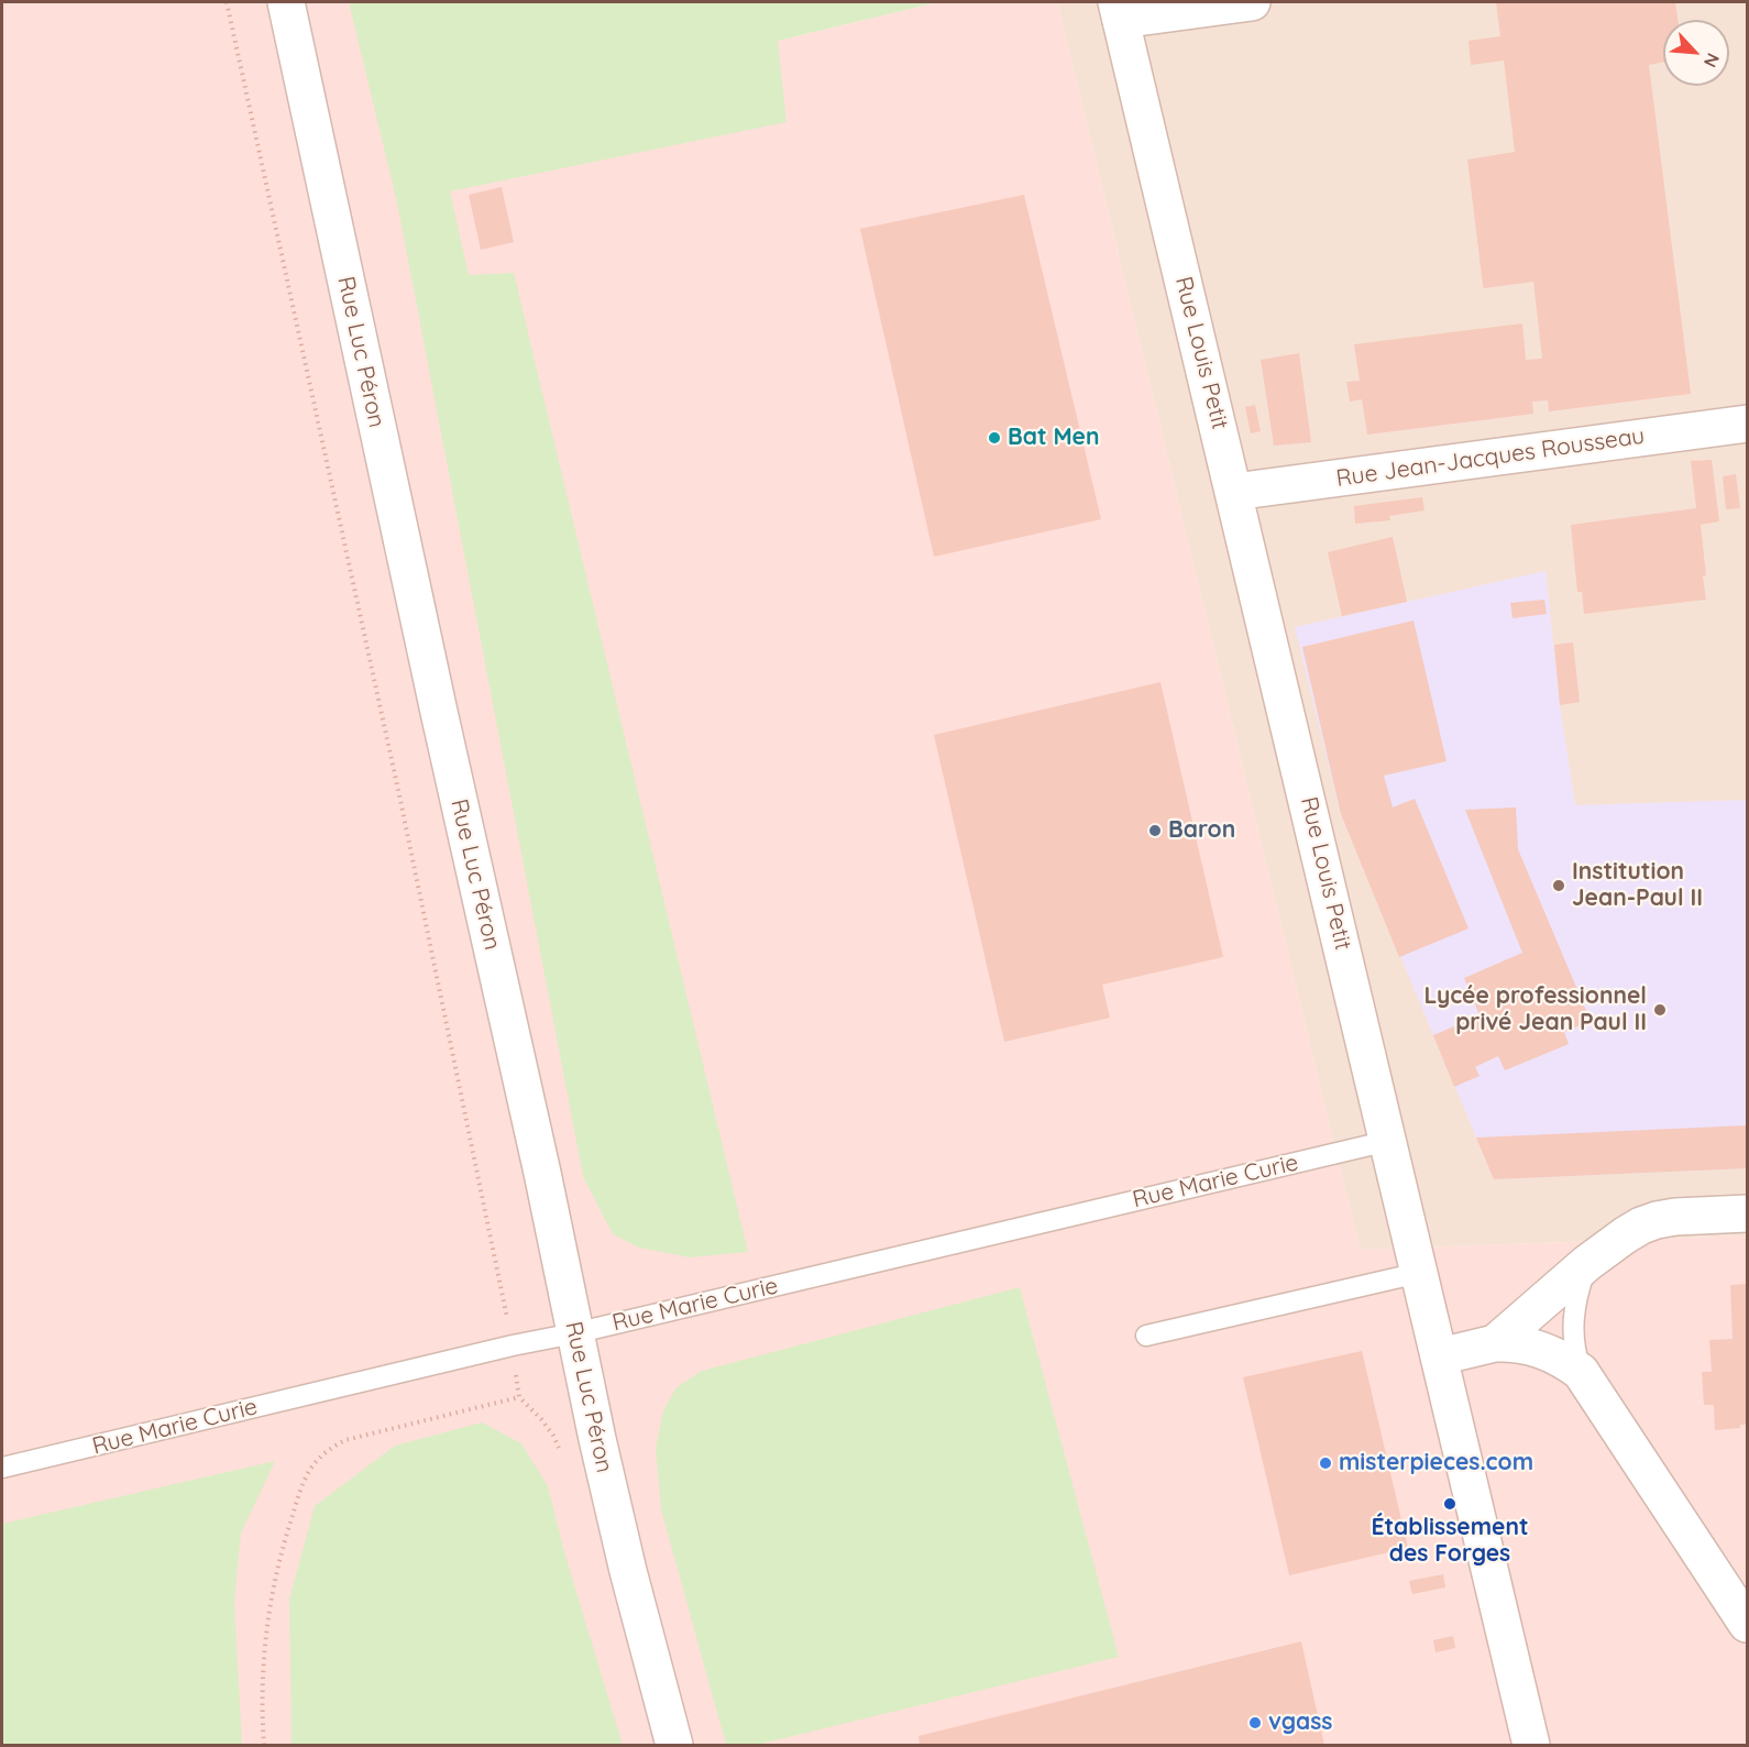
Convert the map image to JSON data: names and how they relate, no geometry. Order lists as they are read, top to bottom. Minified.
{"streets":{"street":["Rue Luc Péron","Rue Louis Petit","Rue Jean-Jacques Rousseau"],"lane":["Rue Marie Curie"]},"crossings":[["Rue Luc Péron","Rue Marie Curie"],["Rue Louis Petit","Rue Jean-Jacques Rousseau"],["Rue Louis Petit","Rue Marie Curie"]],"places":["Bat Men","Baron","Institution Jean-Paul II","Lycée professionnel privé Jean Paul II","misterpieces.com","Établissement des Forges","vgass"],"north":"bottom right"}
